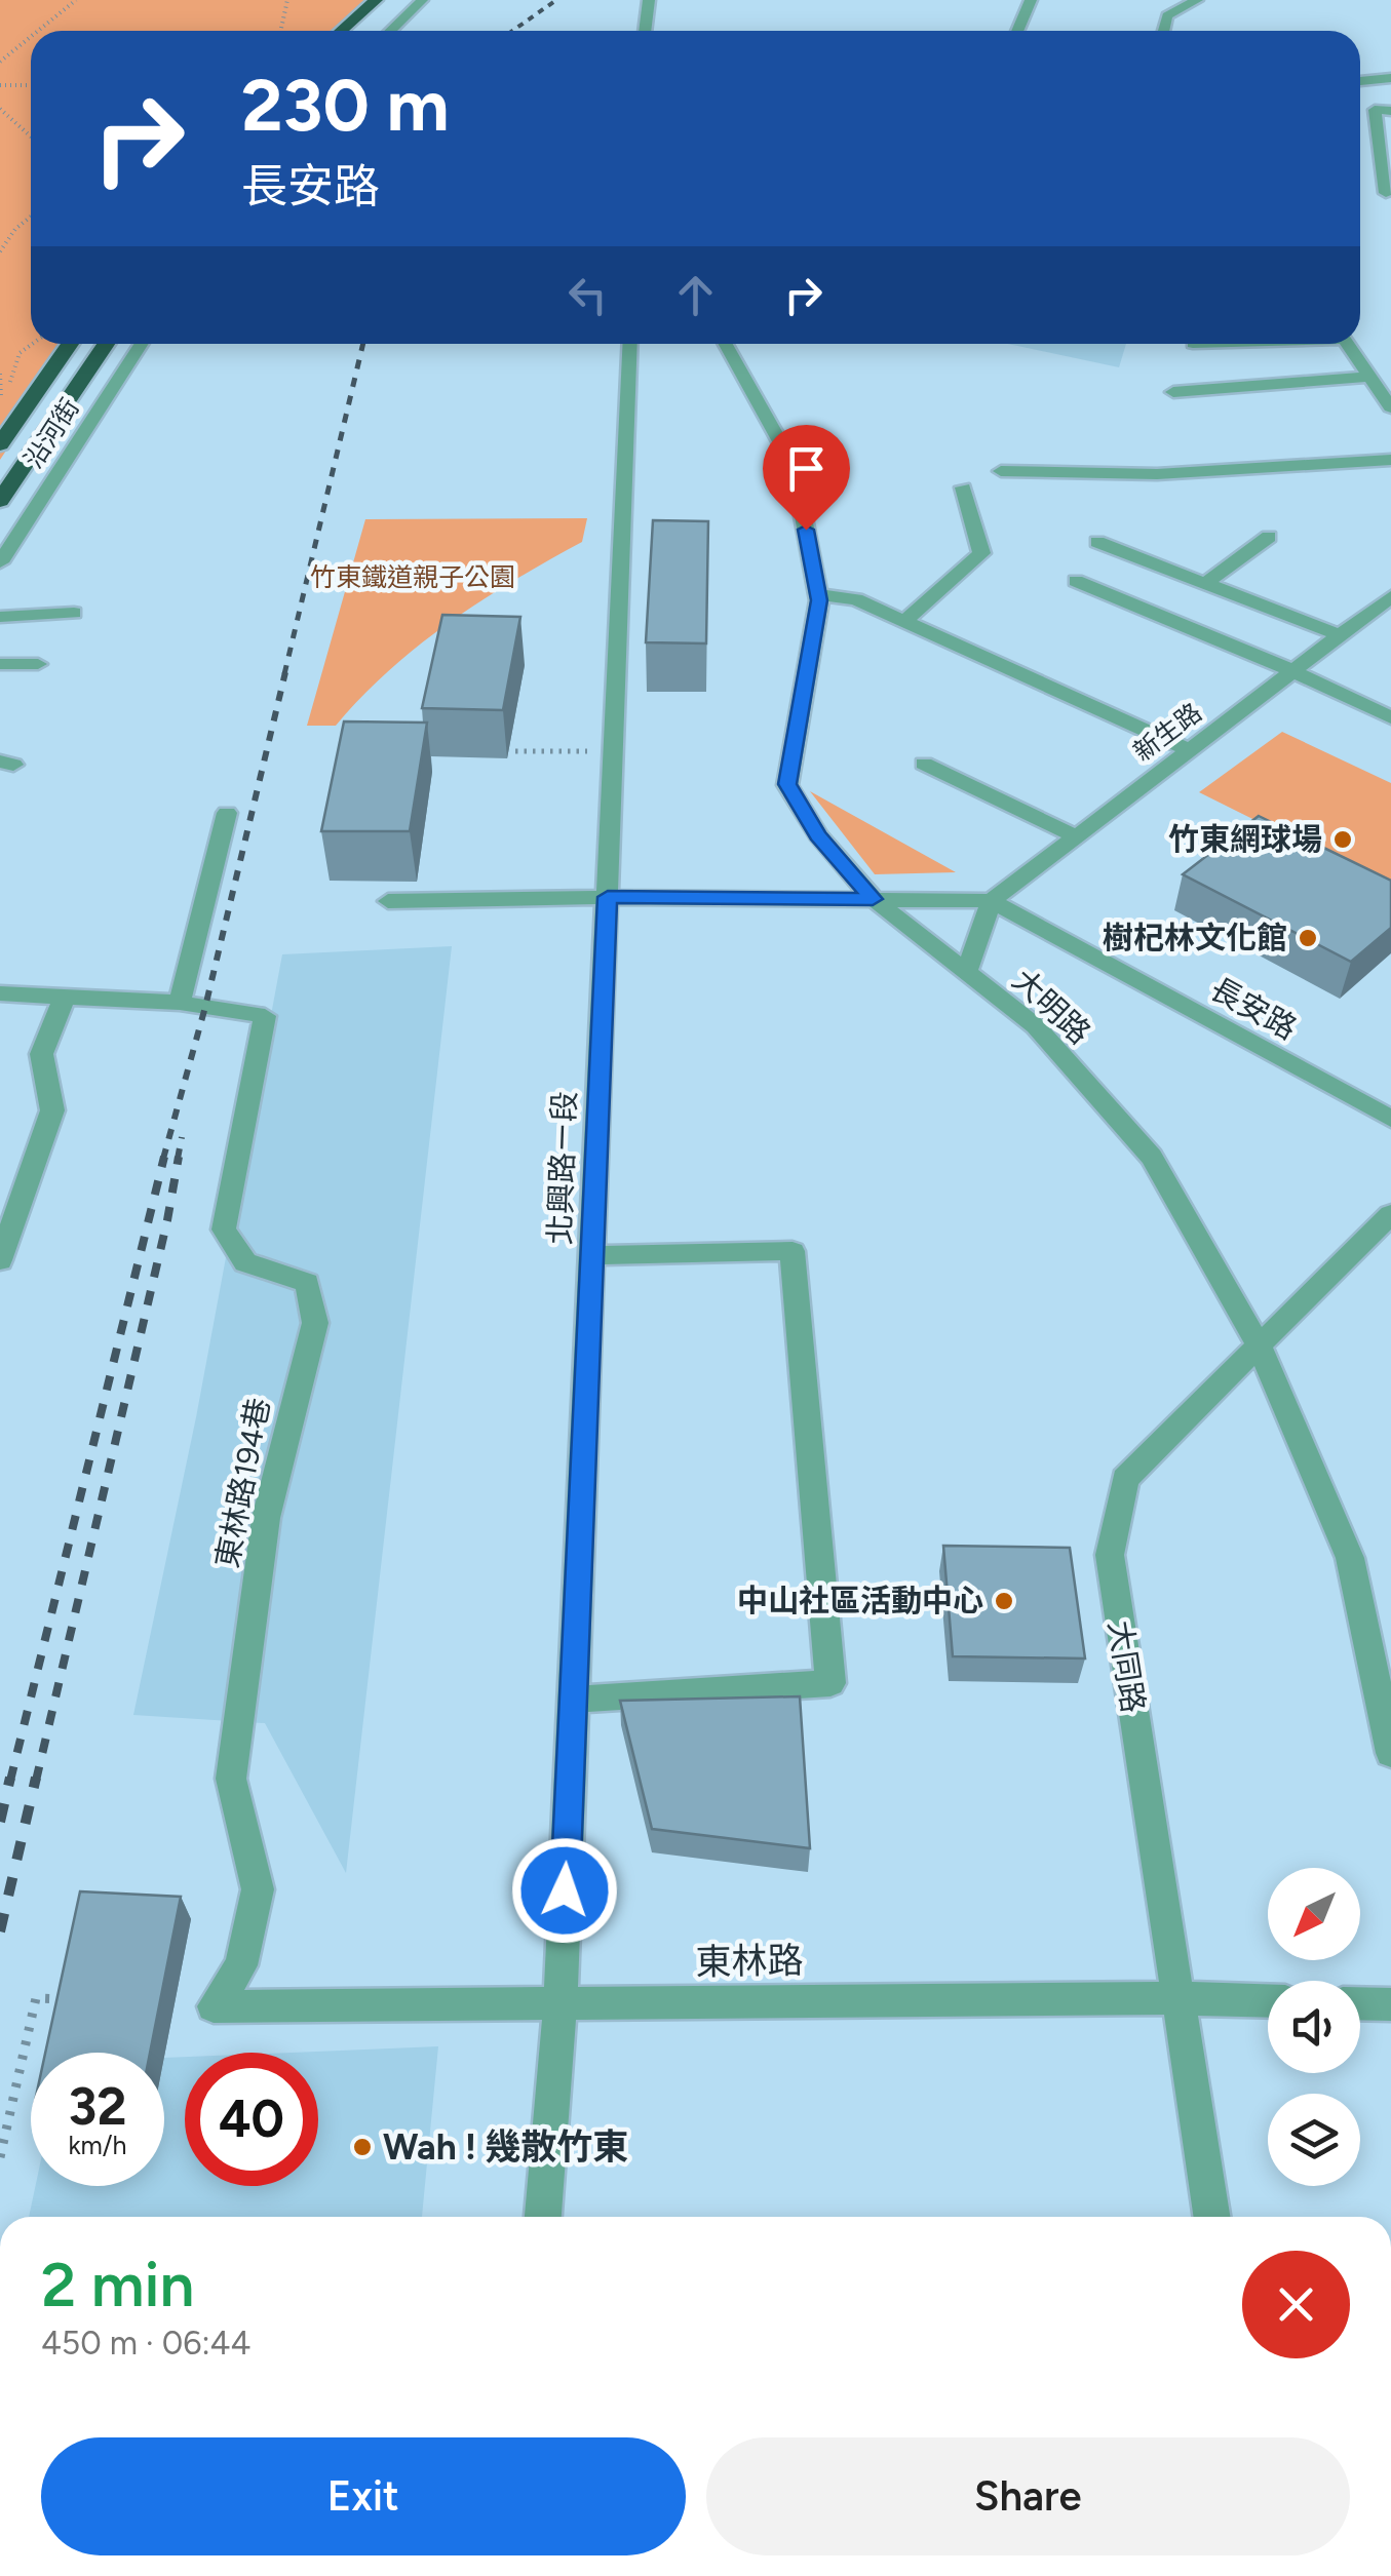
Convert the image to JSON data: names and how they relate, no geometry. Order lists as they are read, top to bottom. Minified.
{"streets":{"street":["沿河街","新生路","大明路","長安路","北興路ㄧ段","東林路194巷","大同路","東林路"]},"crossings":[["新生路","長安路"],["大明路","長安路"],["大明路","大同路"],["長安路","北興路ㄧ段"],["北興路ㄧ段","東林路"],["東林路194巷","東林路"],["大同路","東林路"]],"parks":["竹東鐵道親子公園"],"places":["竹東網球場","樹杞林文化館","中山社區活動中心","Wah ! 幾散竹東"],"north":"bottom left","page":{"turn":["230 m","長安路"],"speed":"32 km/h","limit":"40","heading":["2 min","450 m · 06:44"],"buttons":["Exit","Share"]}}
